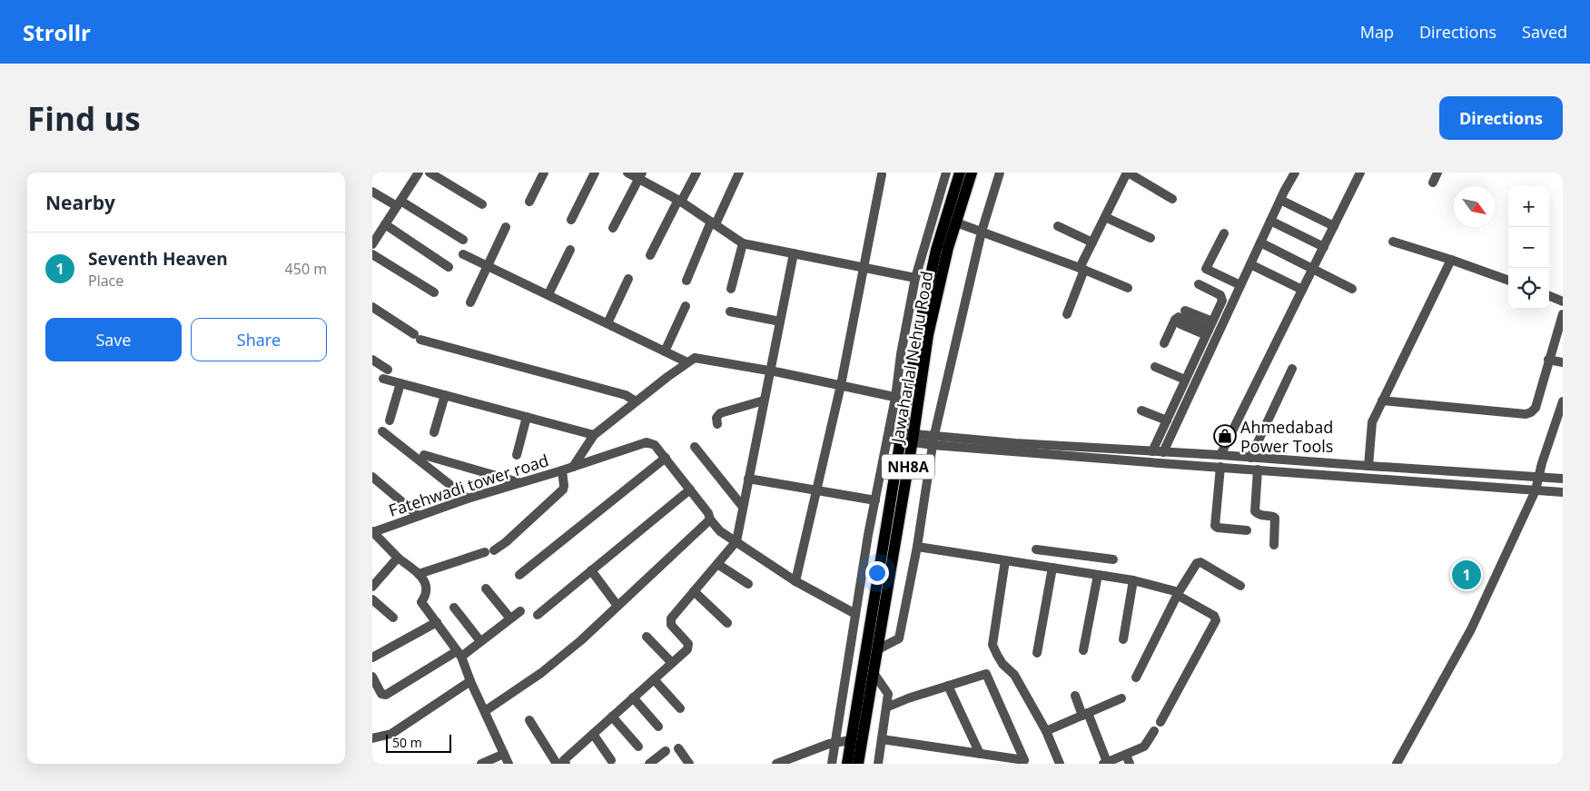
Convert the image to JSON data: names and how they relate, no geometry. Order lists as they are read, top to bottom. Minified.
{"streets":{"main road":["Jawaharlal Nehru Road","NH8A"],"street":["Fatehwadi tower road"]},"places":{"shop":["Ahmedabad Power Tools"]},"scale_bar":"50 m","north":"bottom right","page":{"header":"Strollr","nav":["Map","Directions","Saved"],"buttons":["Directions",["Save","Share"]],"title":"Find us","heading":"Nearby","map_buttons":["+","−"],"list":[{"mark":"1","name":"Seventh Heaven","note":"Place","value":"450 m"}],"pins":"1","scale":"50 m"}}
